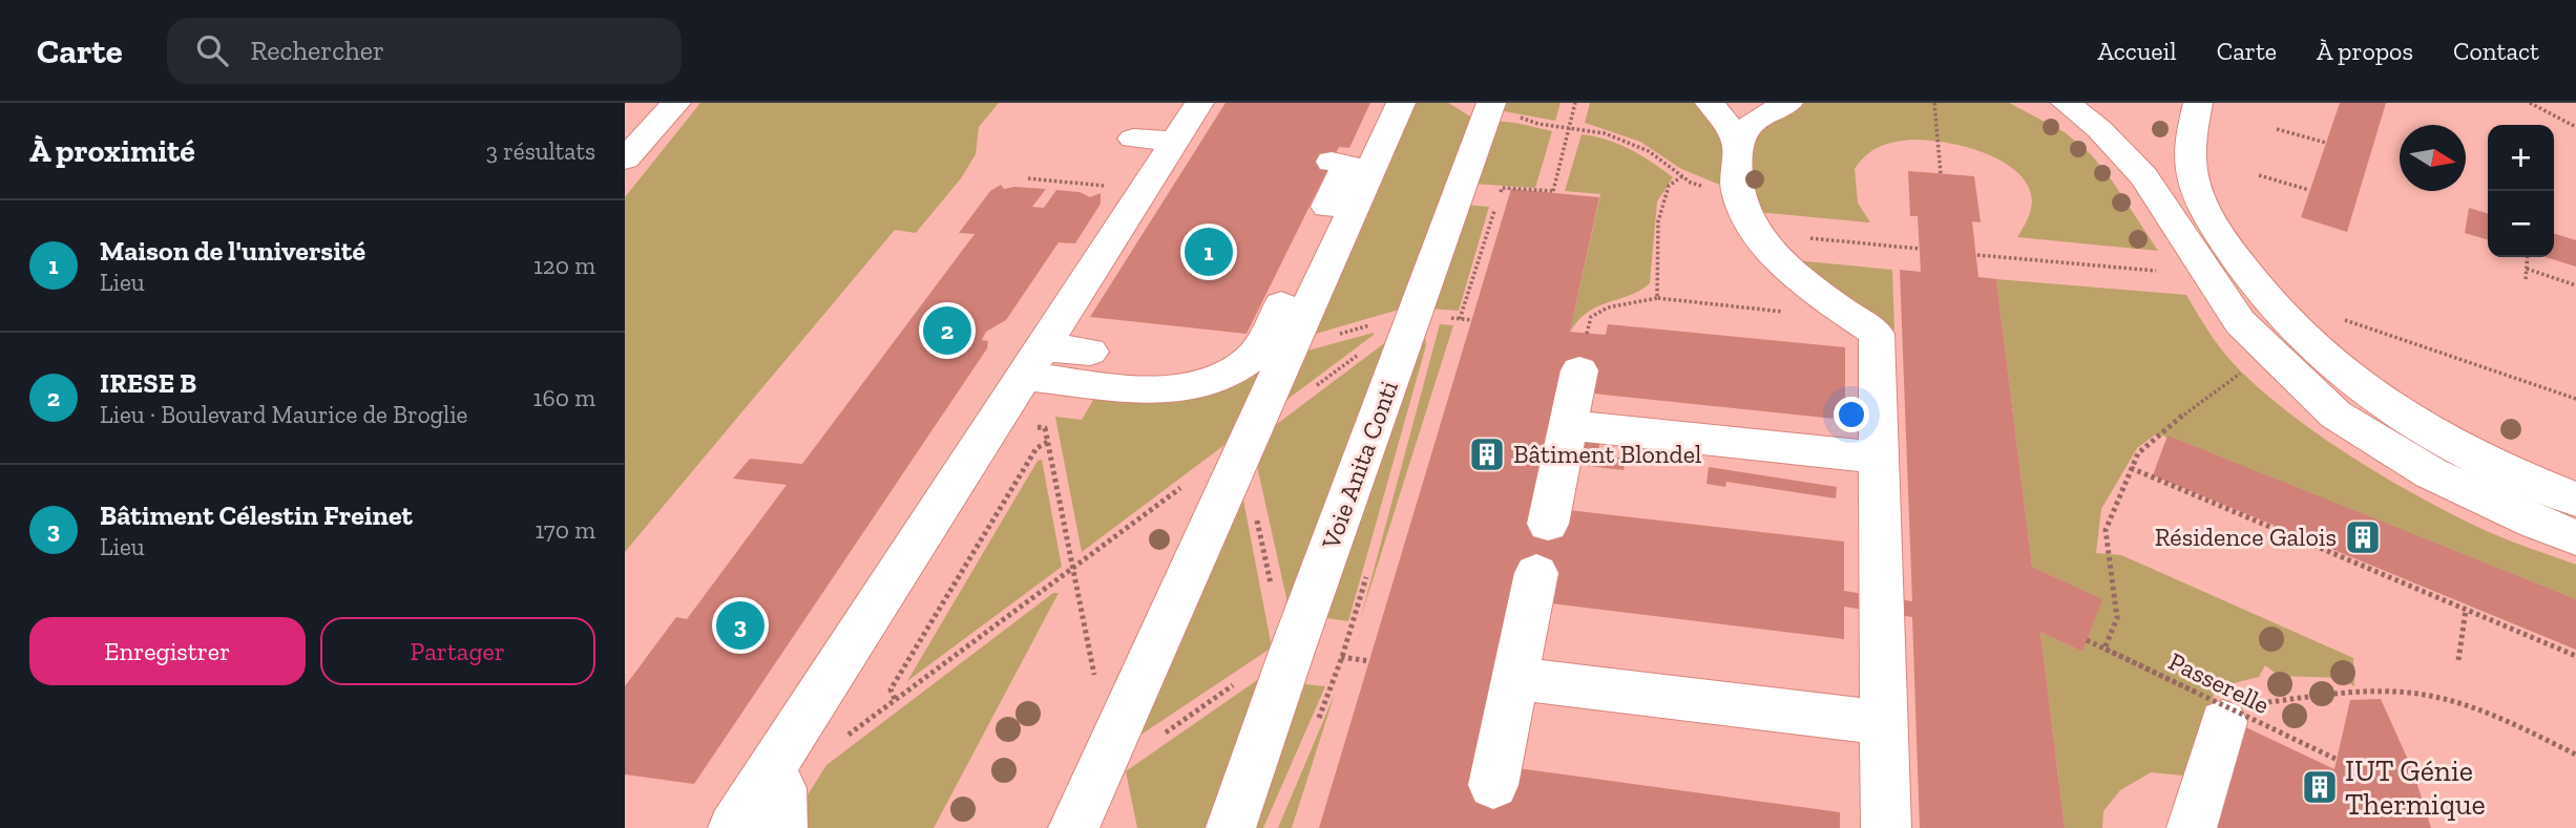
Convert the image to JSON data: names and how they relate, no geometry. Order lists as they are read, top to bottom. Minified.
{"streets":{"street":["Voie Anita Conti"],"path":["Passerelle"]},"places":{"building":["Bâtiment Blondel","Résidence Galois","IUT Génie Thermique"]},"north":"right","page":{"header":"Carte","search":"Rechercher","nav":["Accueil","Carte","À propos","Contact"],"heading":["À proximité","3 résultats"],"map_buttons":["+","−"],"list":[{"mark":"1","name":"Maison de l'université","note":"Lieu","value":"120 m"},{"mark":"2","name":"IRESE B","note":"Lieu · Boulevard Maurice de Broglie","value":"160 m"},{"mark":"3","name":"Bâtiment Célestin Freinet","note":"Lieu","value":"170 m"}],"pins":["1","2","3"],"buttons":["Enregistrer","Partager"]}}
